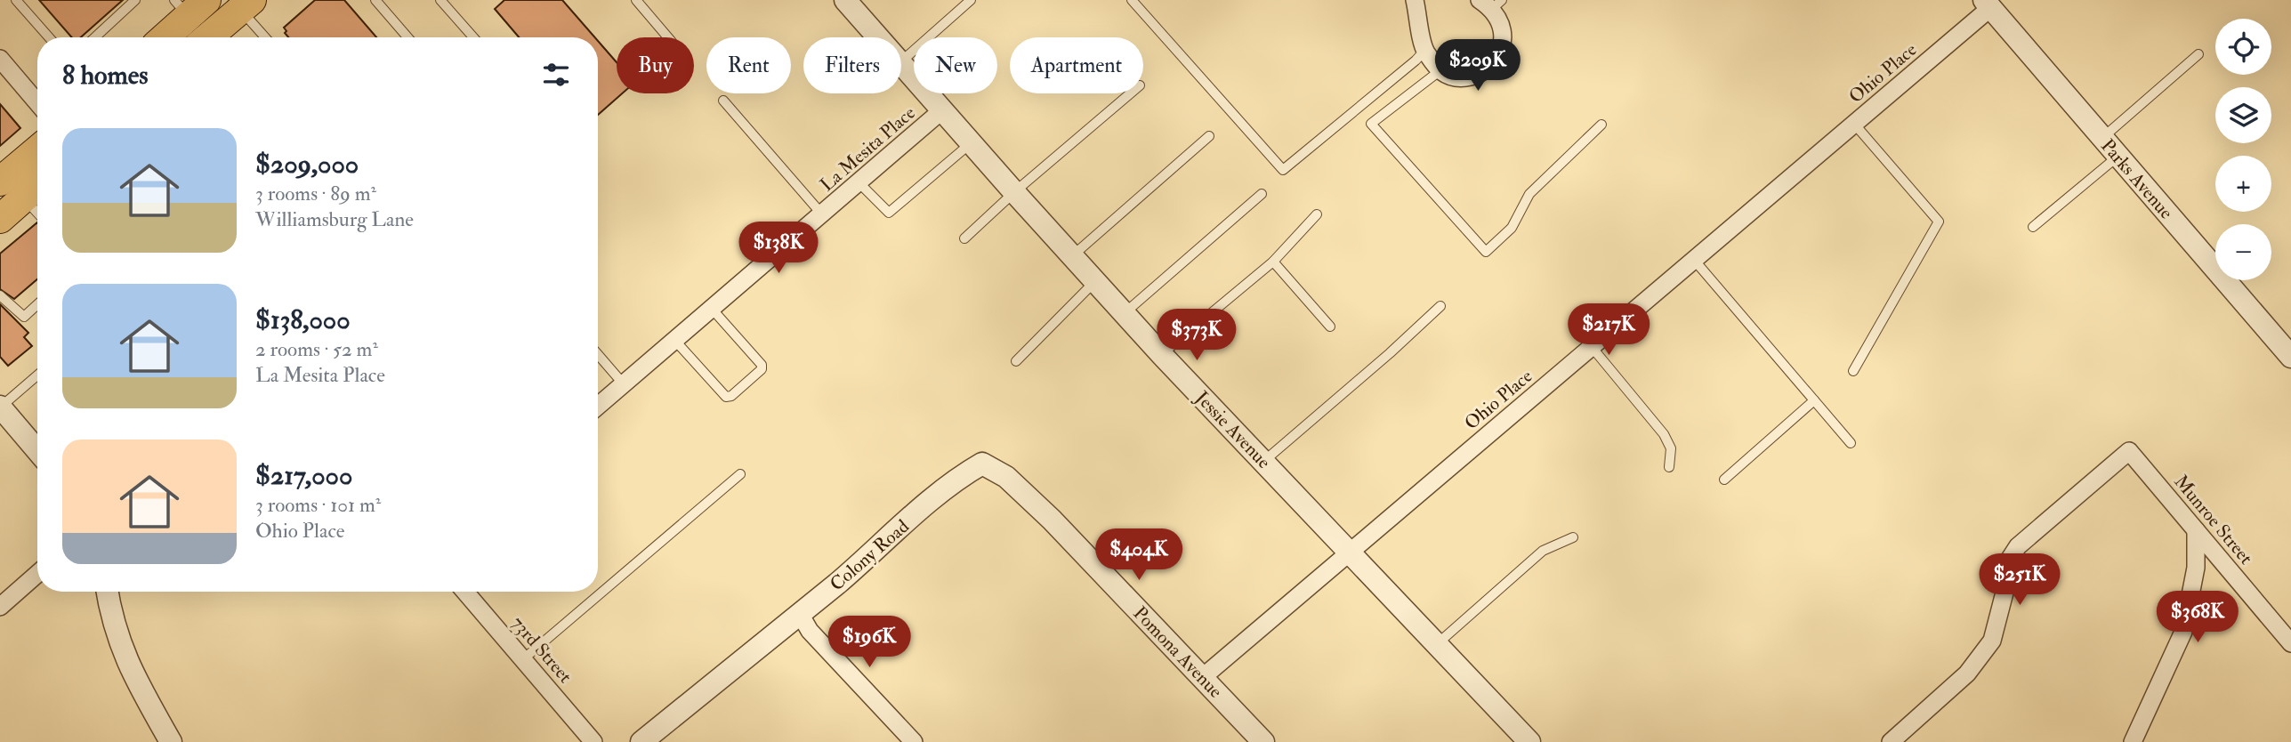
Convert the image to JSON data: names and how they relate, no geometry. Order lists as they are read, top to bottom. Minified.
{"streets":{"street":["Ohio Place","La Mesita Place","Parks Avenue","Jessie Avenue","Munroe Street","Colony Road","73rd Street","Pomona Avenue"]},"crossings":[["Ohio Place","Parks Avenue"],["Ohio Place","Jessie Avenue"],["Ohio Place","Pomona Avenue"],["La Mesita Place","Jessie Avenue"],["Colony Road","Pomona Avenue"]],"page":{"map_buttons":["+","−"],"chip":["Buy","Rent","Filters","New","Apartment"],"heading":"8 homes","price":["$209K","$138K","$217K","$373K","$404K","$251K","$368K","$196K"],"list":[{"name":"$209,000","note":"3 rooms · 89 m² · Williamsburg Lane"},{"name":"$138,000","note":"2 rooms · 52 m² · La Mesita Place"},{"name":"$217,000","note":"3 rooms · 101 m² · Ohio Place"}]}}
